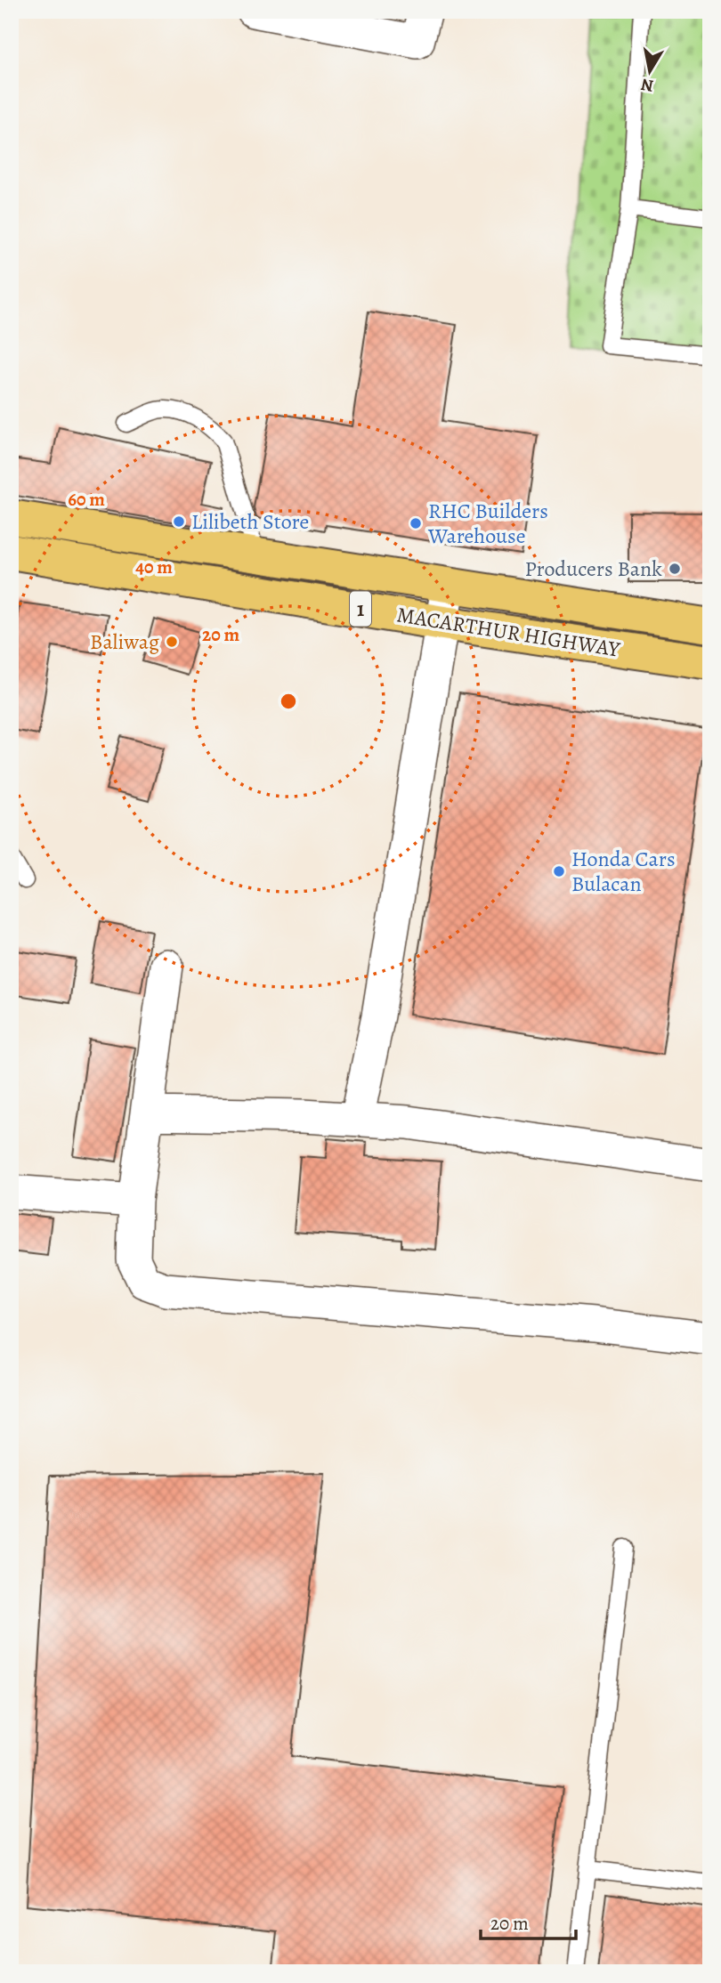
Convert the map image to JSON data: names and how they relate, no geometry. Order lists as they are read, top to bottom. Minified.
{"streets":{"highway":["1","MACARTHUR HIGHWAY"]},"places":["Lilibeth Store","RHC Builders Warehouse","Producers Bank","Baliwag","Honda Cars Bulacan"],"scale_bar":"20 m","north":"bottom","rings":["60 m","40 m","20 m"]}
